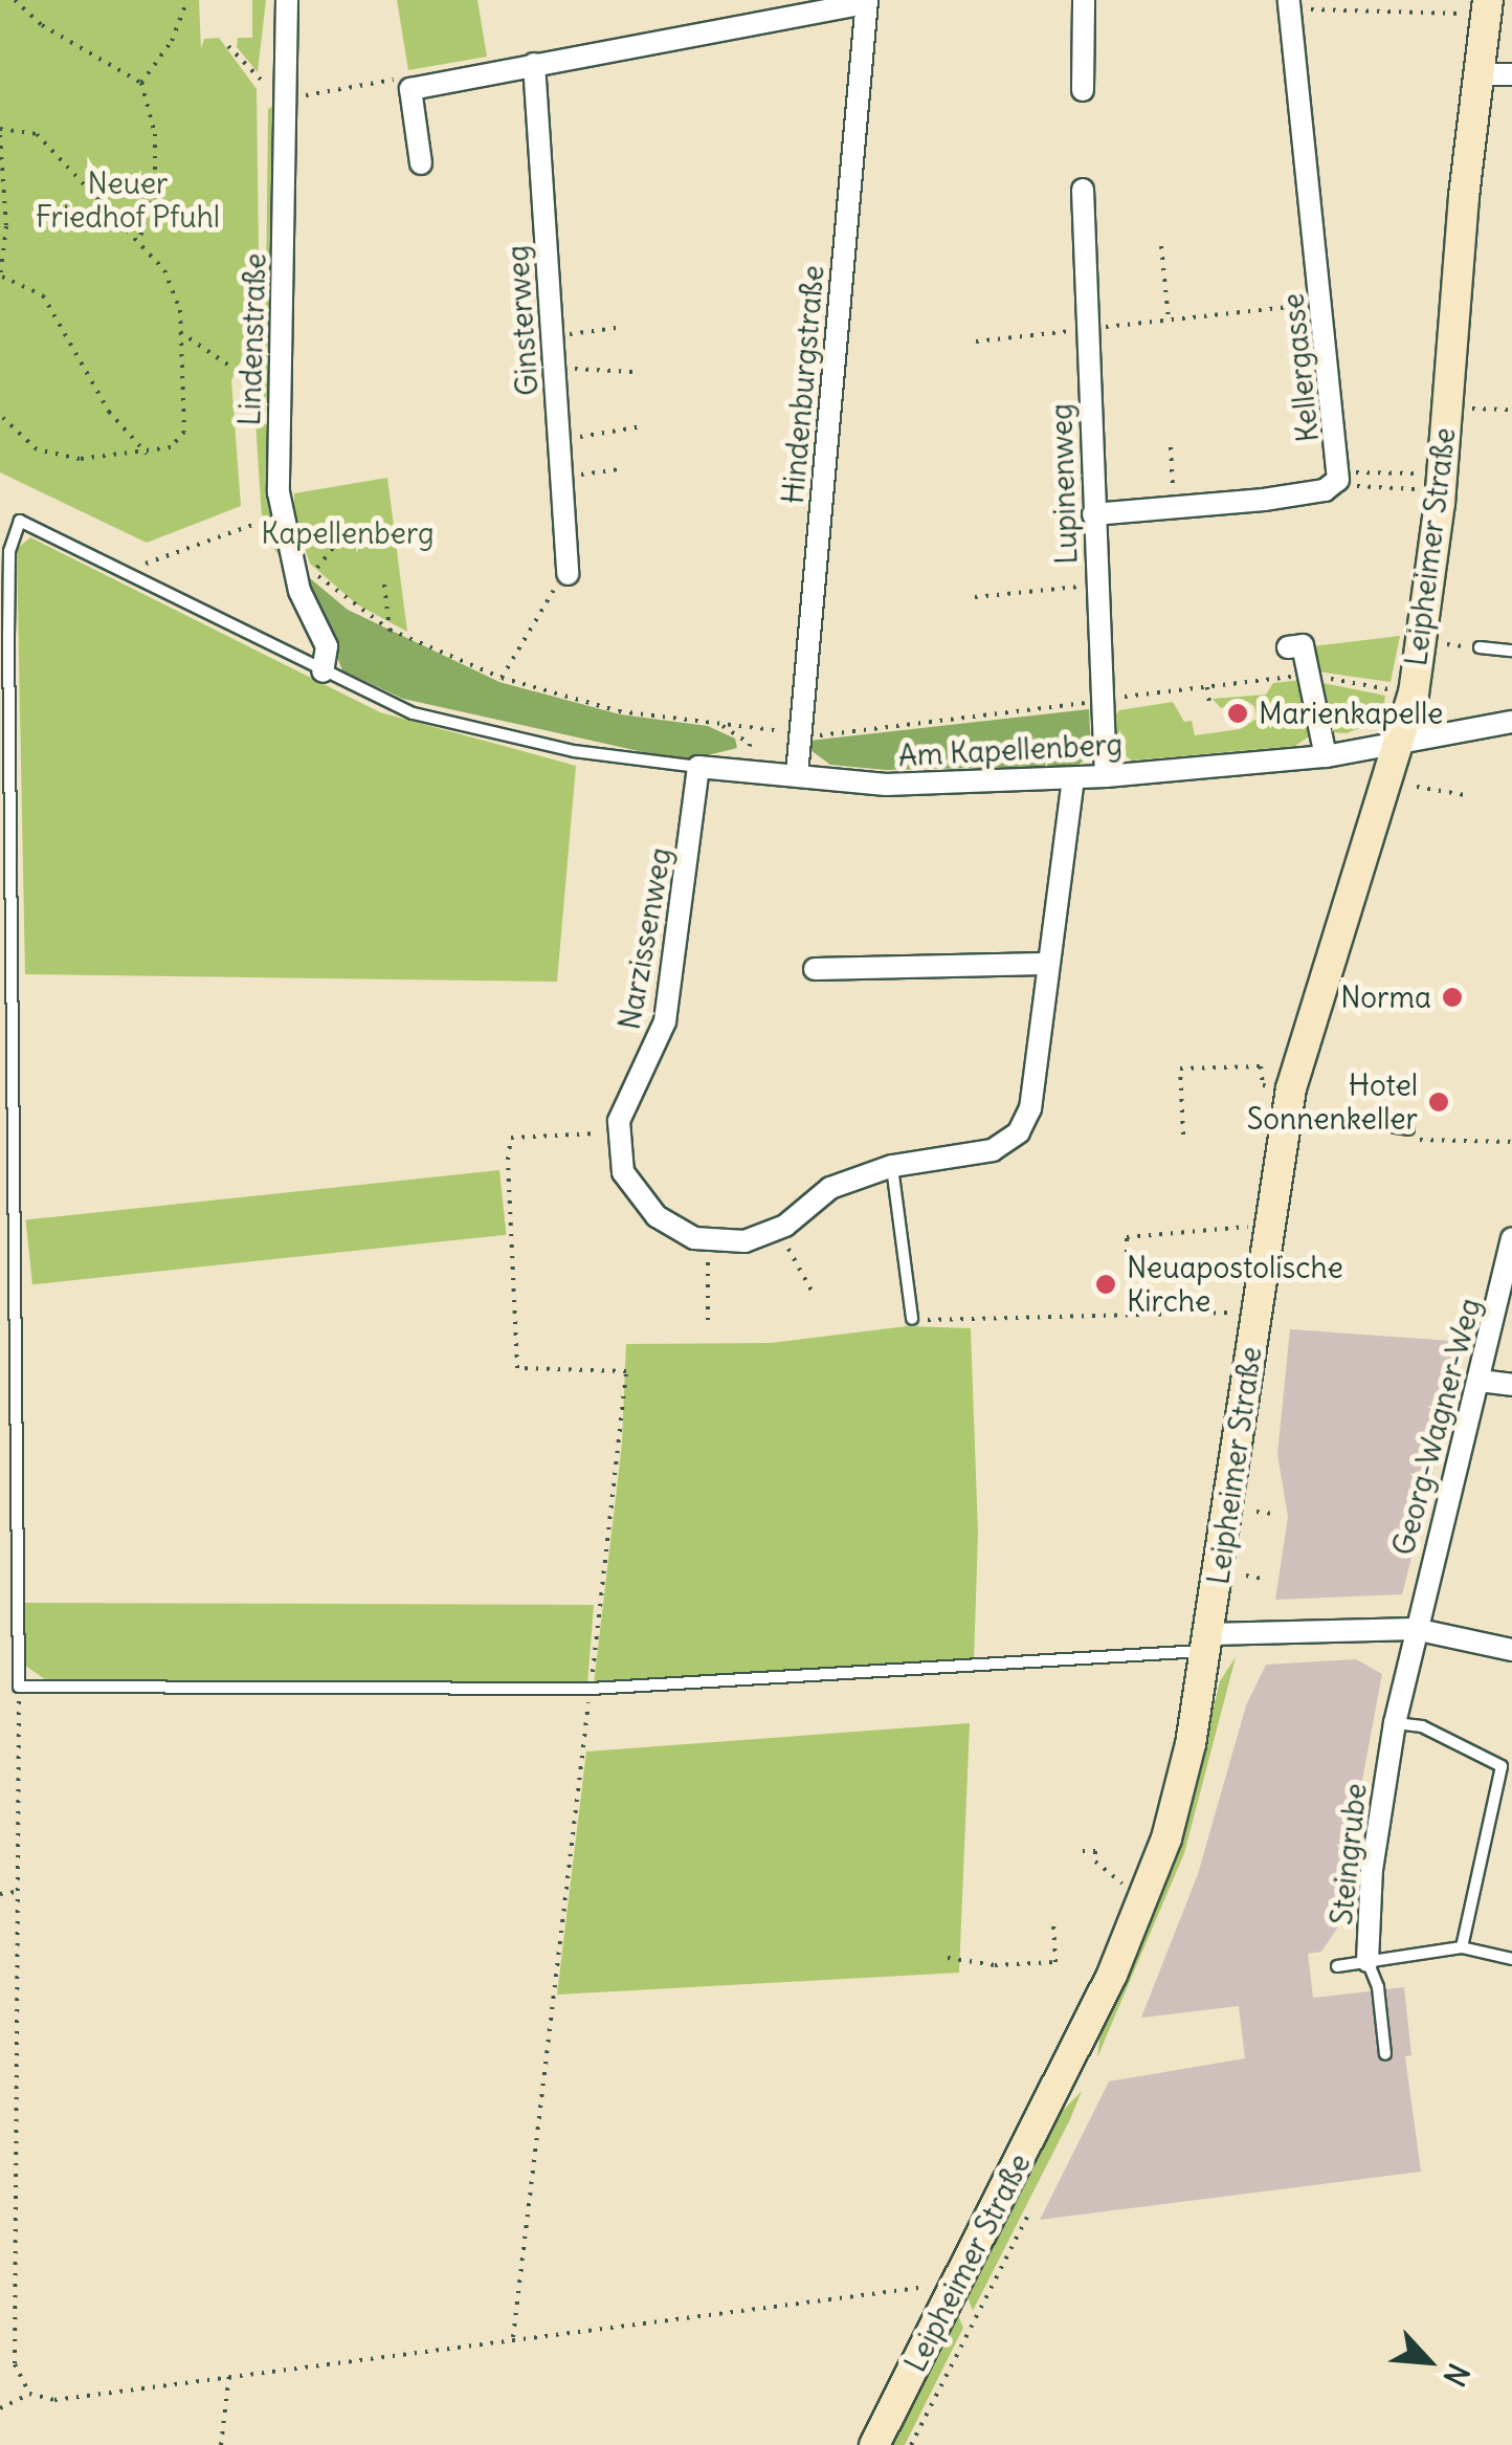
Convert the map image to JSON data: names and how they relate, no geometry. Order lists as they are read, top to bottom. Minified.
{"streets":{"main road":["Leipheimer Straße"],"street":["Ginsterweg","Lindenstraße","Kellergasse","Hindenburgstraße","Lupinenweg","Am Kapellenberg","Narzissenweg","Georg-Wagner-Weg","Steingrube"]},"crossings":[["Kellergasse","Lupinenweg"],["Hindenburgstraße","Am Kapellenberg"],["Lupinenweg","Am Kapellenberg"],["Leipheimer Straße","Am Kapellenberg"],["Am Kapellenberg","Narzissenweg"],["Georg-Wagner-Weg","Steingrube"]],"parks":["Neuer Friedhof Pfuhl","Kapellenberg"],"places":["Marienkapelle","Norma","Hotel Sonnenkeller","Neuapostolische Kirche"],"north":"bottom right"}
